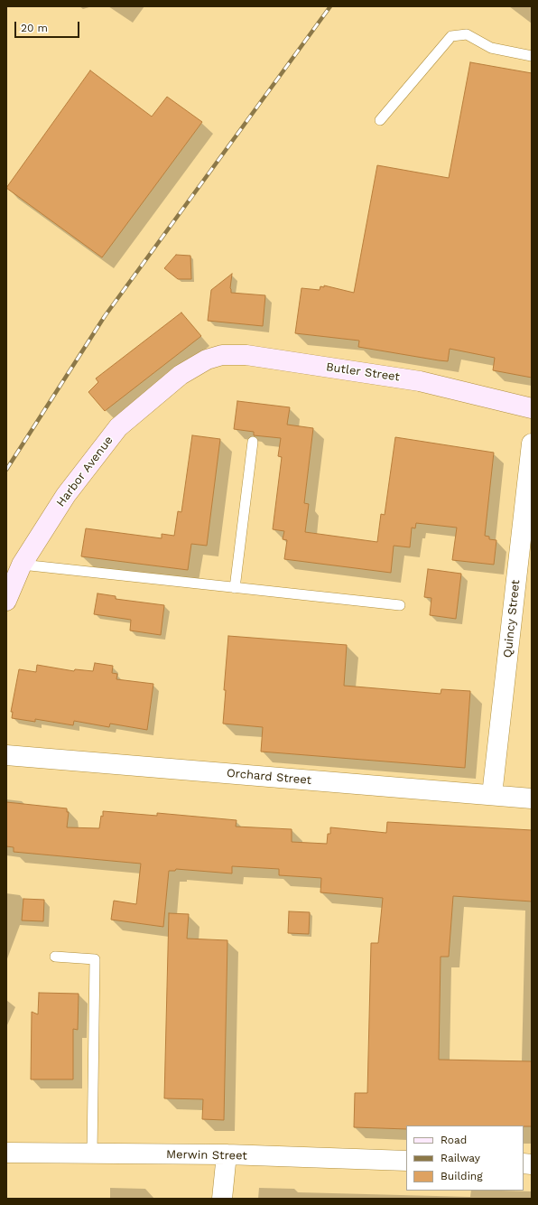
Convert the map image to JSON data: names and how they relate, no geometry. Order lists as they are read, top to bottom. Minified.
{"streets":{"main road":["Butler Street","Harbor Avenue"],"street":["Quincy Street","Orchard Street","Merwin Street"]},"crossings":[["Butler Street","Harbor Avenue"],["Quincy Street","Orchard Street"]],"legend":["Road","Railway","Building"],"scale_bar":"20 m"}
